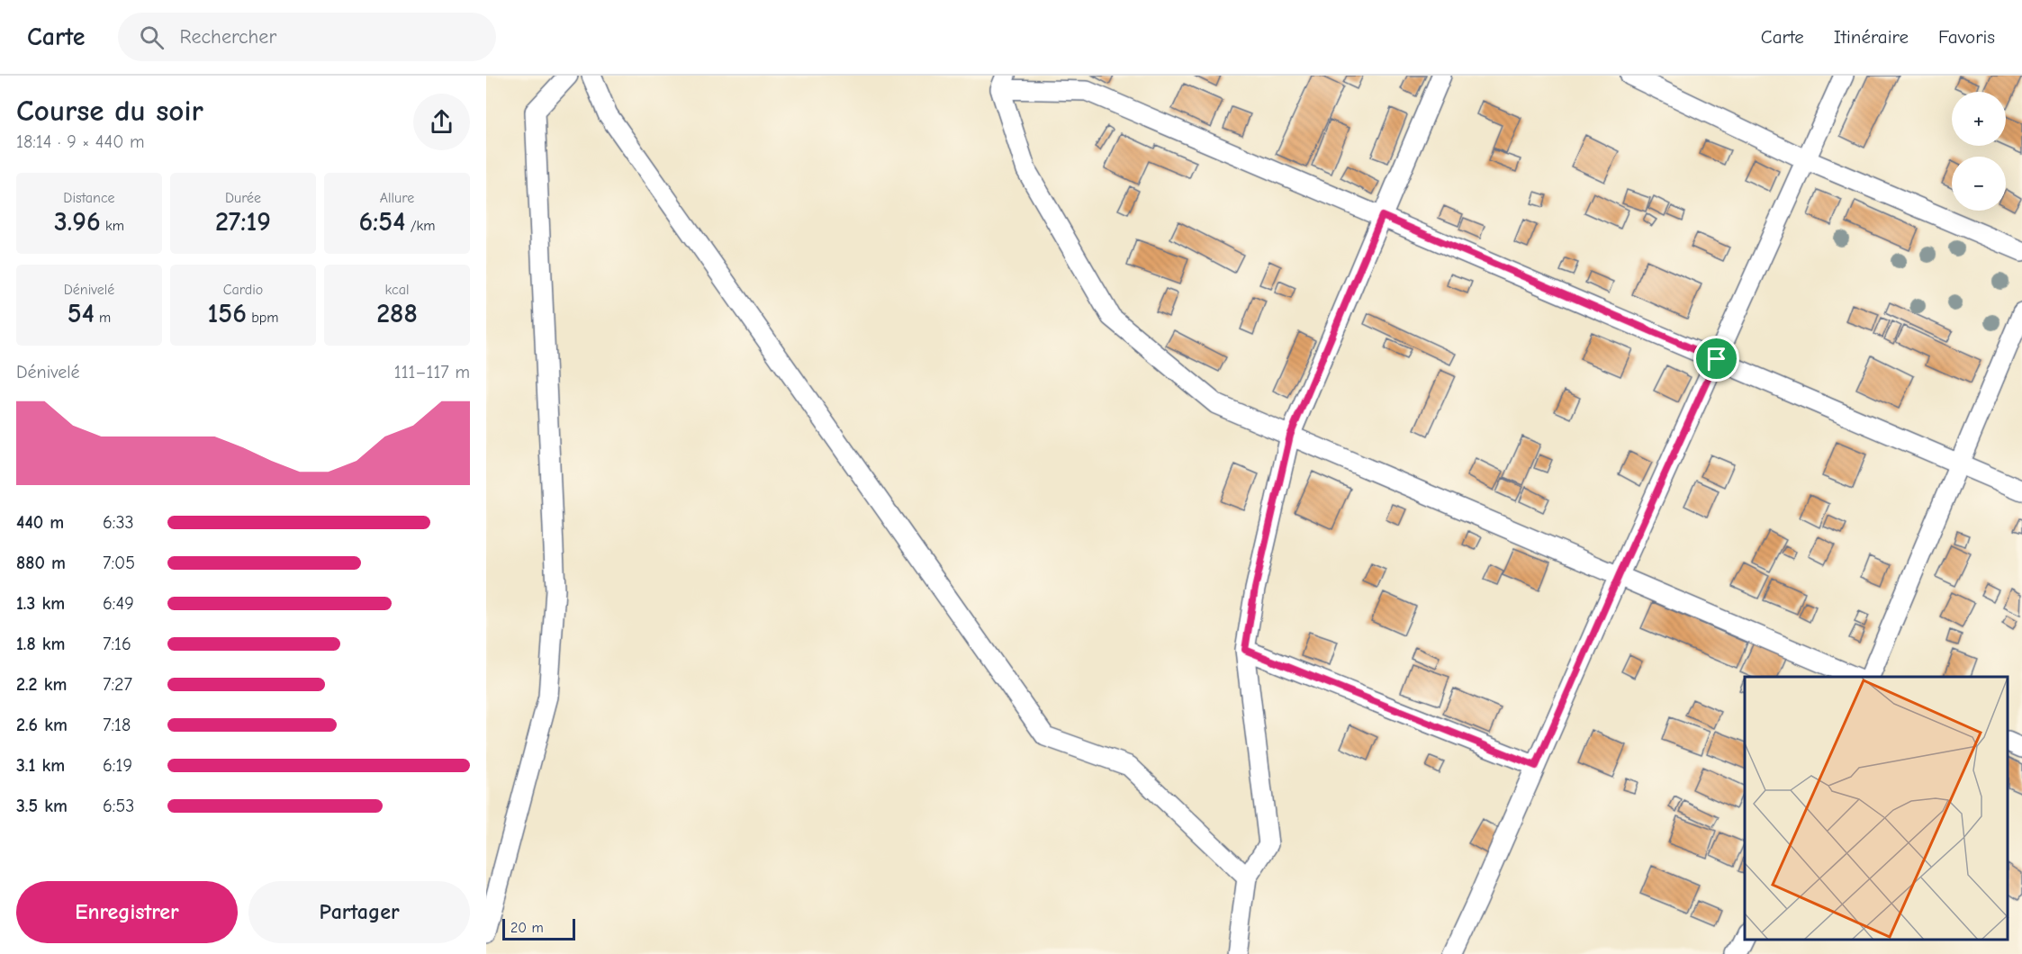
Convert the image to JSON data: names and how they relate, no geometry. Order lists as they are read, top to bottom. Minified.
{"scale_bar":"20 m","page":{"header":"Carte","search":"Rechercher","nav":["Carte","Itinéraire","Favoris"],"heading":["Course du soir","18:14 · 9 × 440 m"],"map_buttons":["+","−"],"stats":[["Distance","3.96 km"],["Durée","27:19"],["Allure","6:54 /km"],["Dénivelé","54 m"],["Cardio","156 bpm"],["kcal","288"]],"chart":["Dénivelé","111–117 m"],"list":[{"name":"440 m","note":"6:33"},{"name":"880 m","note":"7:05"},{"name":"1.3 km","note":"6:49"},{"name":"1.8 km","note":"7:16"},{"name":"2.2 km","note":"7:27"},{"name":"2.6 km","note":"7:18"},{"name":"3.1 km","note":"6:19"},{"name":"3.5 km","note":"6:53"}],"buttons":["Enregistrer","Partager"],"scale":"20 m"}}
